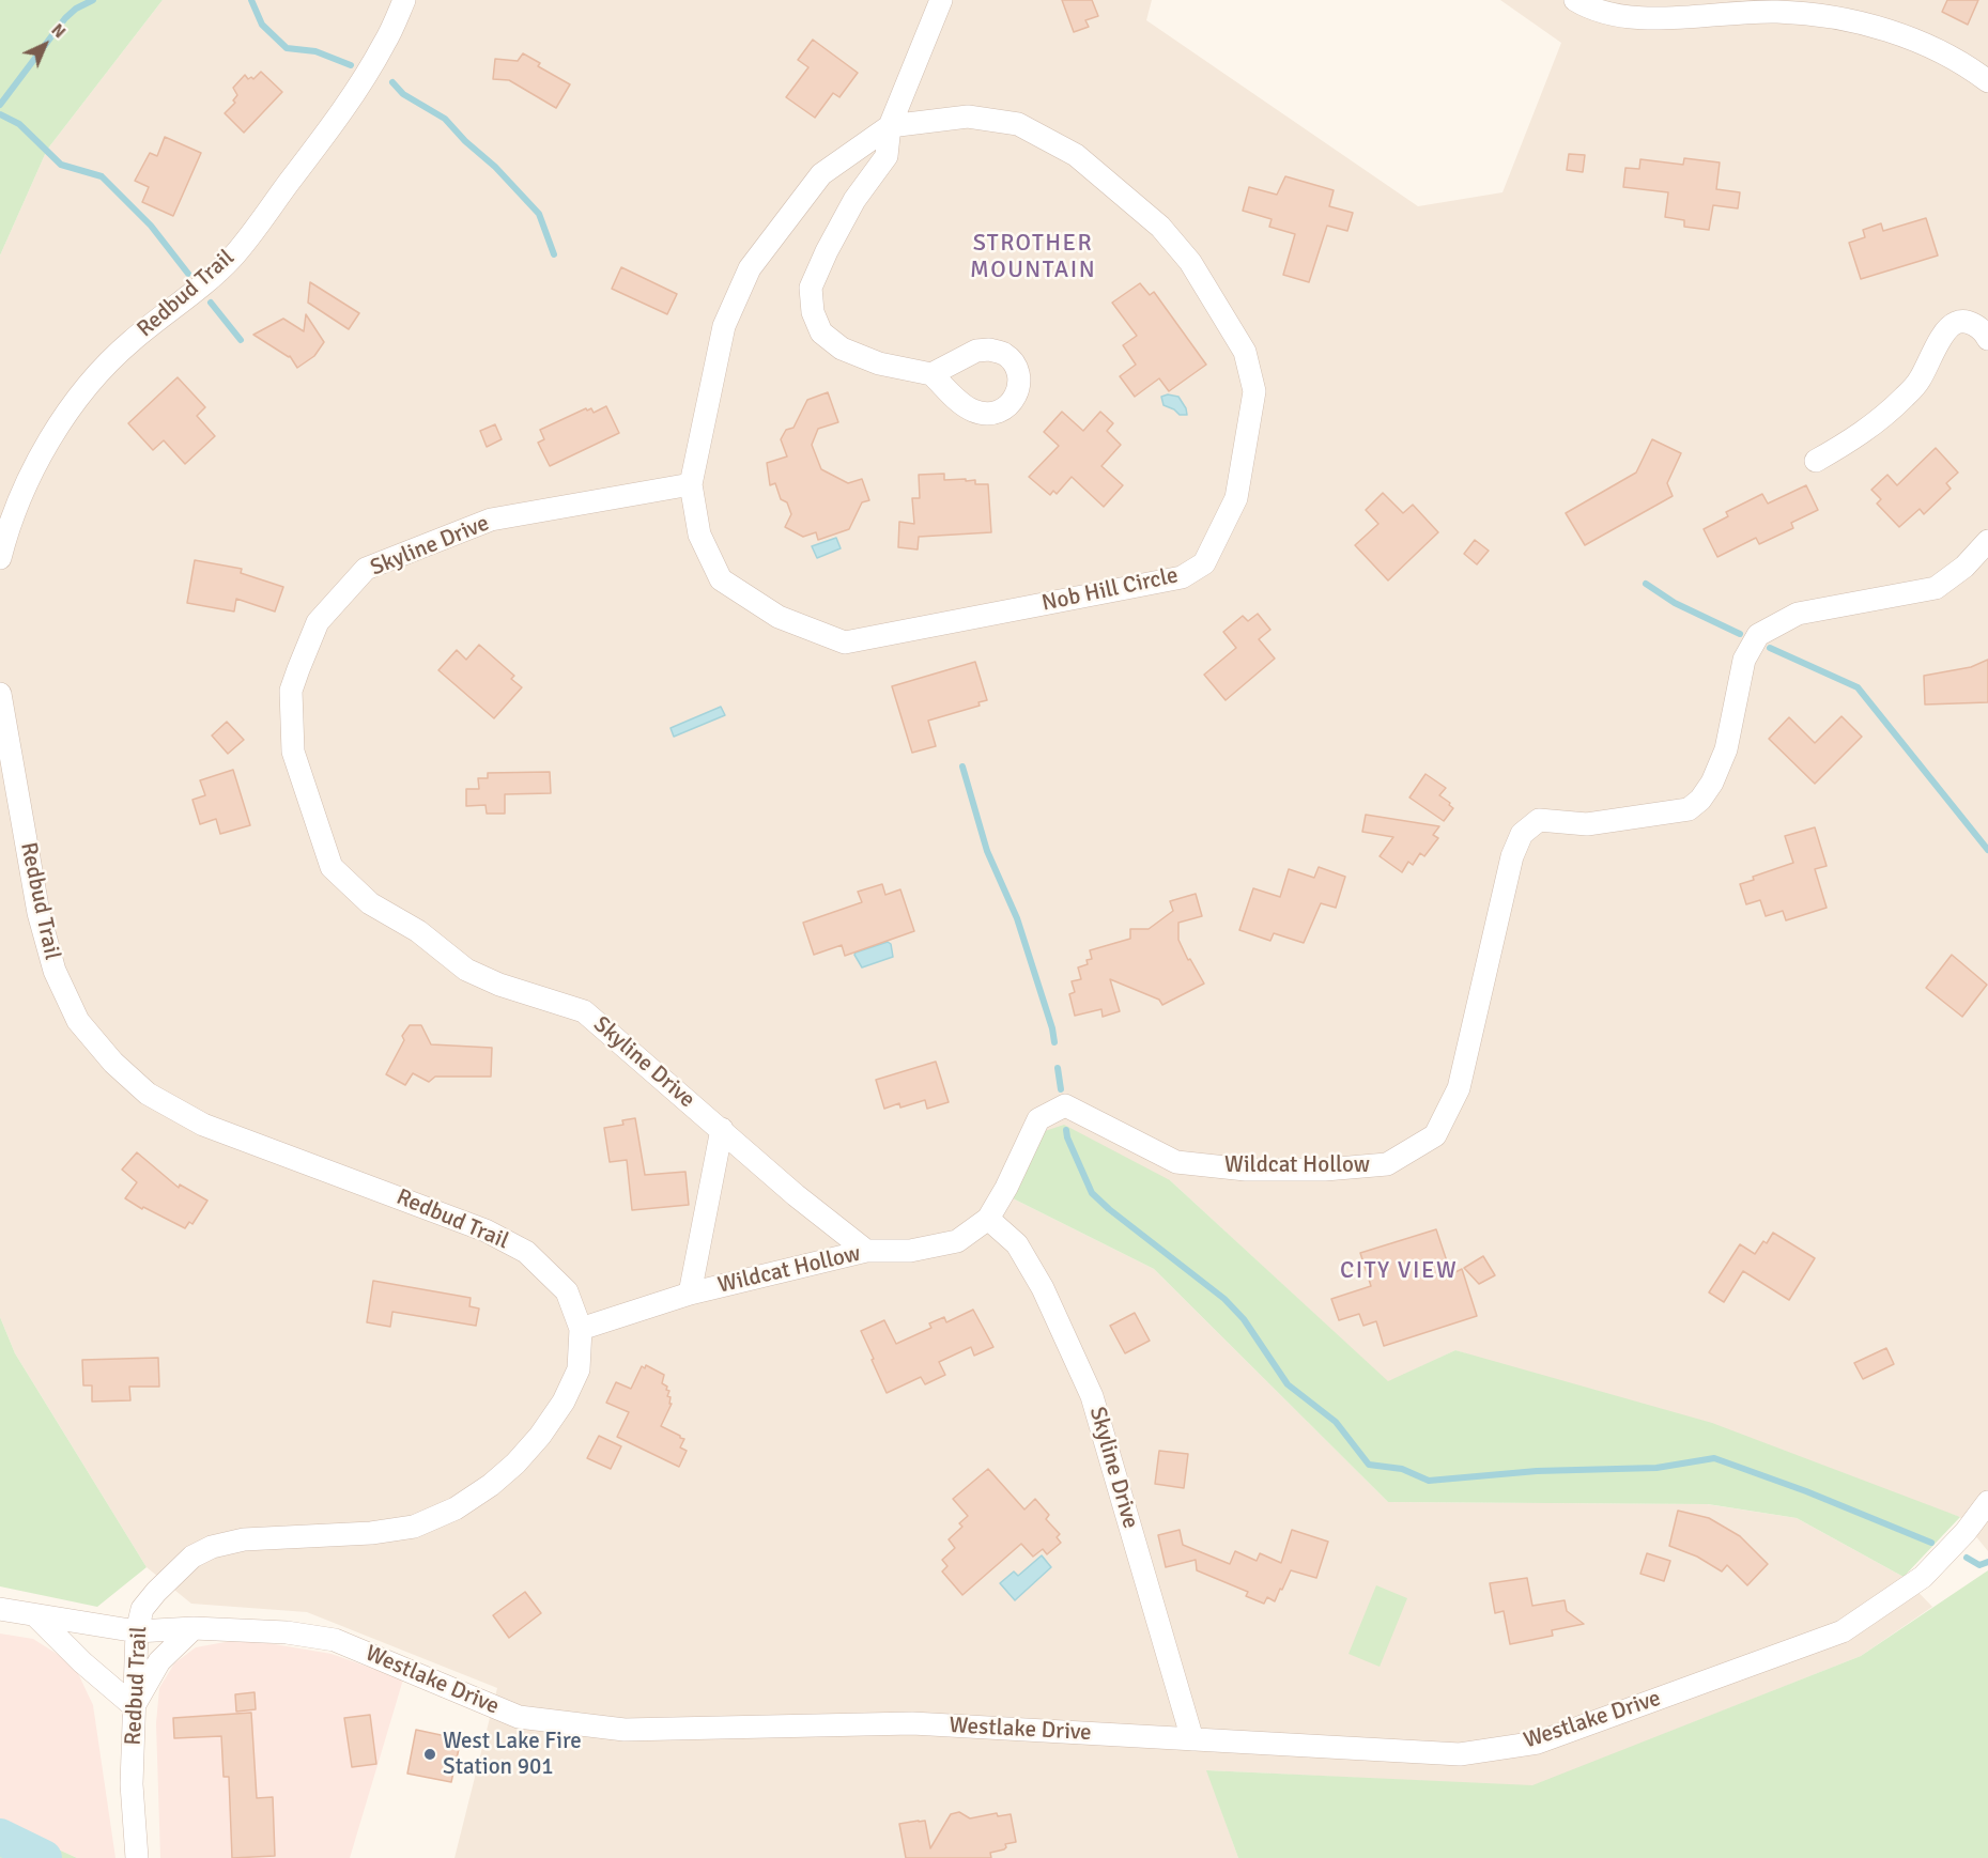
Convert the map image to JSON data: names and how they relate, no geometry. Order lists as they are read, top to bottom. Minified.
{"streets":{"street":["Redbud Trail","Skyline Drive","Nob Hill Circle","Wildcat Hollow","Westlake Drive"]},"crossings":[["Redbud Trail","Wildcat Hollow"],["Redbud Trail","Westlake Drive"],["Skyline Drive","Nob Hill Circle"],["Skyline Drive","Wildcat Hollow"],["Skyline Drive","Westlake Drive"]],"districts":["STROTHER MOUNTAIN","CITY VIEW"],"places":["West Lake Fire Station 901"],"north":"top right"}
